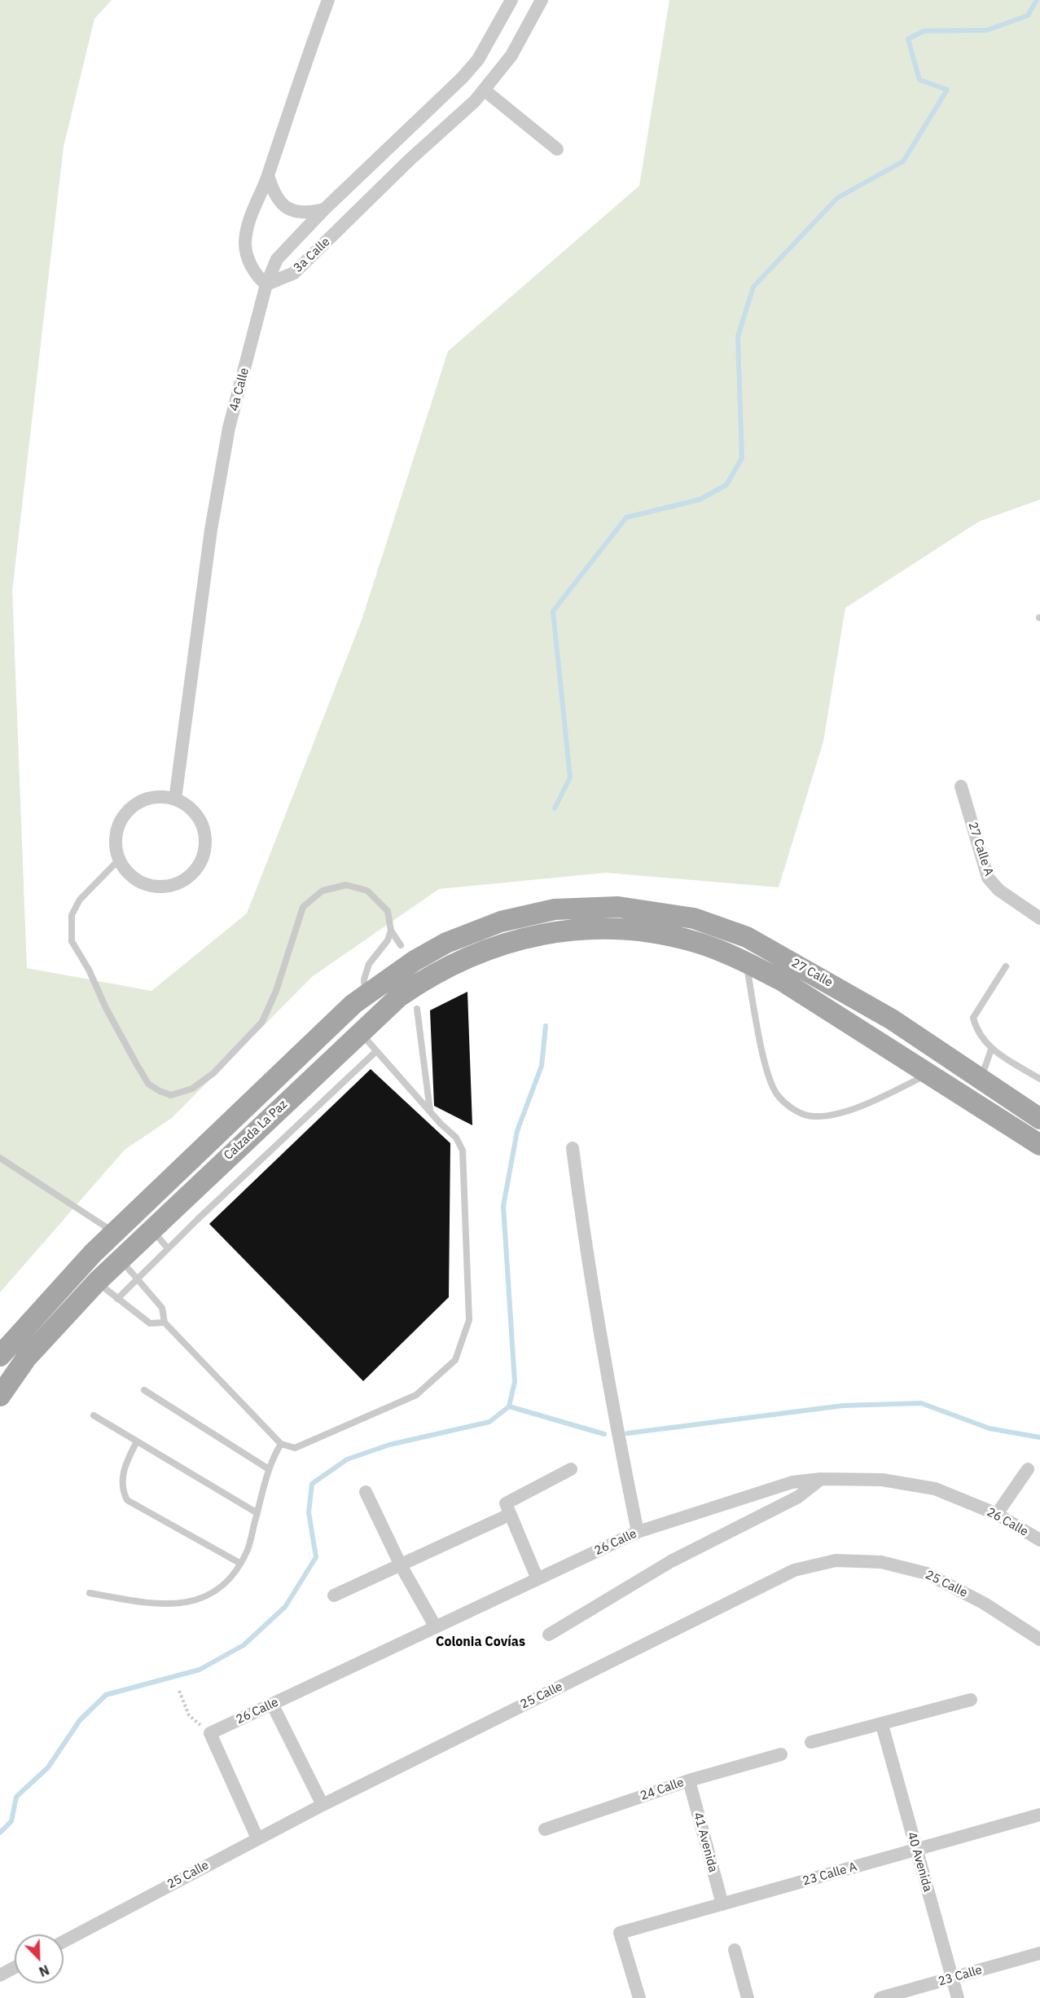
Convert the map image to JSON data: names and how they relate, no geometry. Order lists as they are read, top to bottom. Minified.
{"streets":{"main road":["27 Calle","Calzada La Paz"],"street":["3a Calle","4a Calle","27 Calle A","26 Calle","25 Calle","24 Calle","41 Avenida","40 Avenida","23 Calle A","23 Calle"]},"crossings":[["3a Calle","4a Calle"],["27 Calle","Calzada La Paz"],["24 Calle","41 Avenida"],["41 Avenida","23 Calle A"],["40 Avenida","23 Calle A"],["40 Avenida","23 Calle"]],"districts":["Colonia Covías"],"north":"bottom right"}
